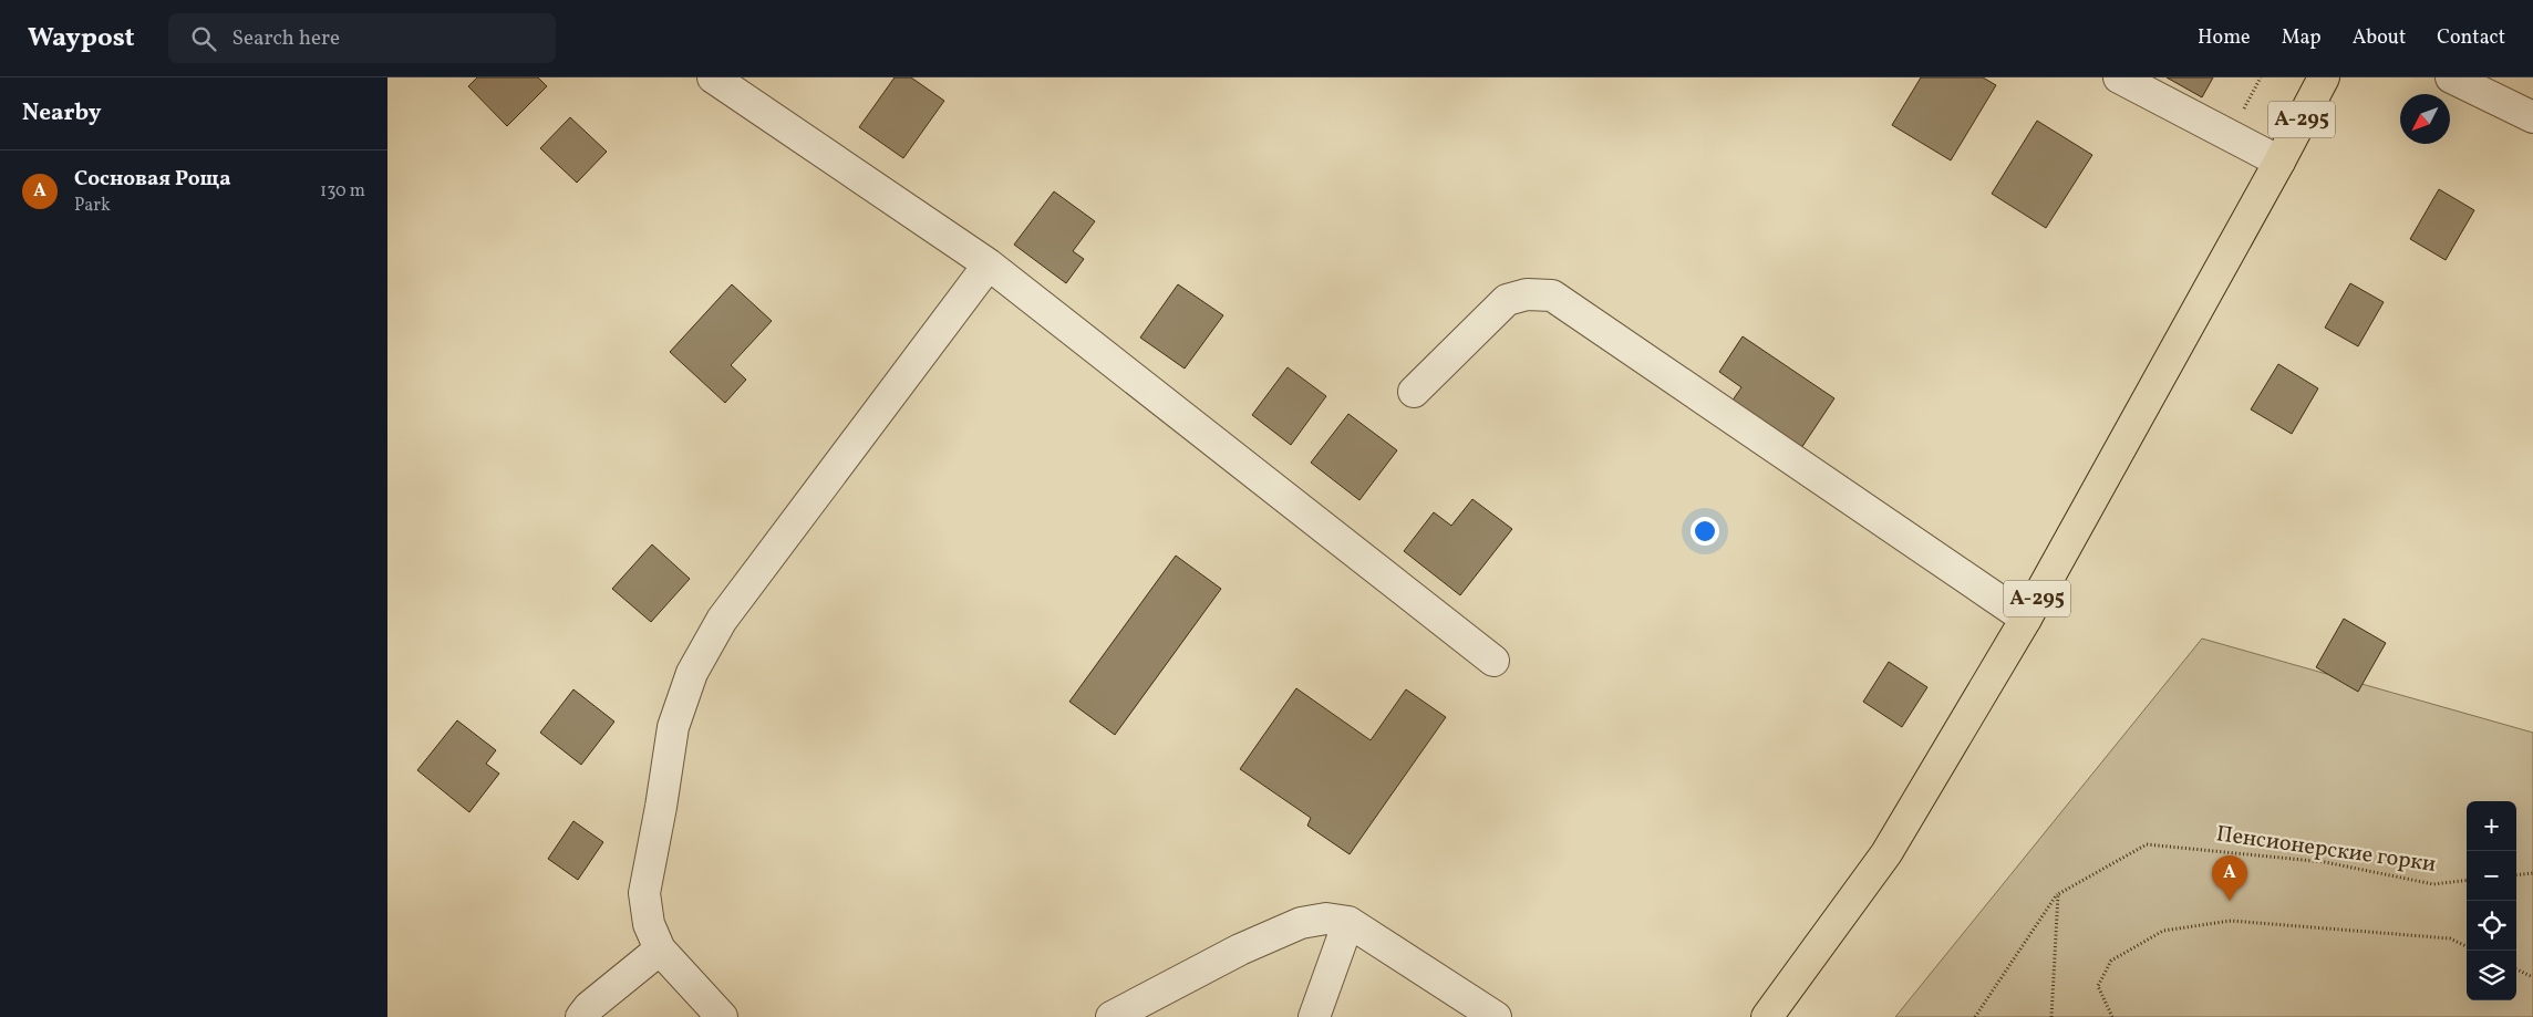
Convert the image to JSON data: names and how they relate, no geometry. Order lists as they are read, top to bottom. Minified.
{"streets":{"main road":["А-295"],"path":["Пенсионерские горки"]},"north":"bottom left","page":{"header":"Waypost","search":"Search here","nav":["Home","Map","About","Contact"],"heading":"Nearby","list":[{"mark":"A","name":"Сосновая Роща","note":"Park","value":"130 m"}],"map_buttons":["+","−"],"pins":"A"}}
